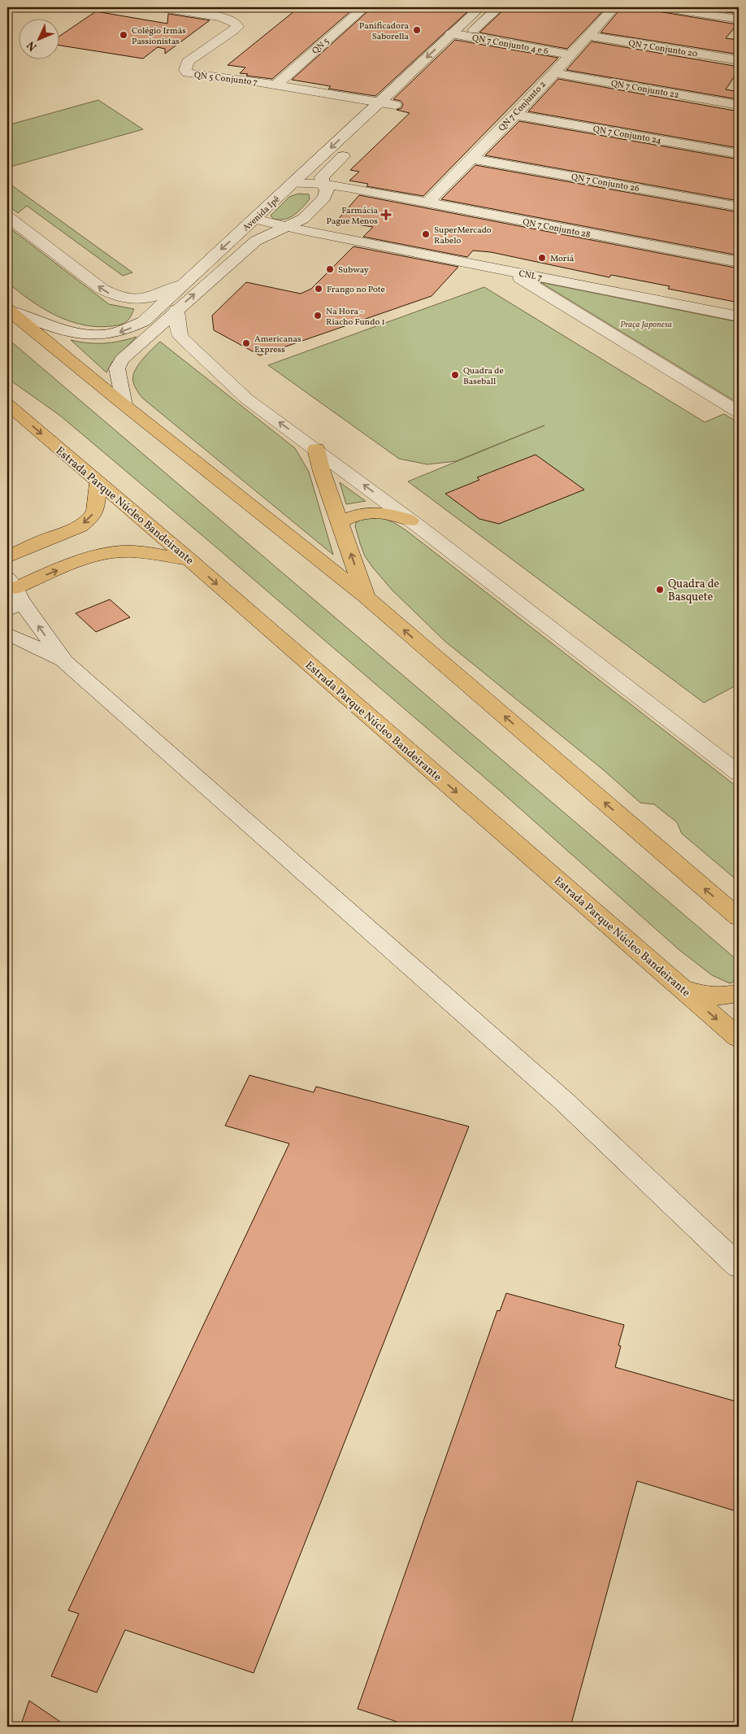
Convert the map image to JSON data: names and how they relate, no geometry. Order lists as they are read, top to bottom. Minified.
{"streets":{"highway":["Estrada Parque Núcleo Bandeirante"],"street":["QN 7 Conjunto 4 e 6","QN 5","QN 7 Conjunto 20","QN 5 Conjunto 7","QN 7 Conjunto 22","QN 7 Conjunto 2","QN 7 Conjunto 24","QN 7 Conjunto 26","Avenida Ipê","QN 7 Conjunto 28","CNL 7"]},"crossings":[["QN 7 Conjunto 4 e 6","QN 7 Conjunto 2"],["QN 7 Conjunto 4 e 6","Avenida Ipê"],["QN 5","QN 5 Conjunto 7"],["QN 7 Conjunto 20","QN 7 Conjunto 2"],["QN 5 Conjunto 7","Avenida Ipê"],["QN 7 Conjunto 22","QN 7 Conjunto 2"],["QN 7 Conjunto 2","QN 7 Conjunto 24"],["QN 7 Conjunto 2","QN 7 Conjunto 26"],["QN 7 Conjunto 2","QN 7 Conjunto 28"],["Avenida Ipê","QN 7 Conjunto 28"],["Avenida Ipê","CNL 7"]],"parks":["Praça Japonesa"],"places":{"other":["Panificadora Saborella","Colégio Irmãs Passionistas","SuperMercado Rabelo","Moriá","Subway","Frango no Pote","Na Hora - Riacho Fundo 1","Americanas Express","Quadra de Baseball","Quadra de Basquete"],"health":["Farmácia Pague Menos"]},"north":"bottom left"}
